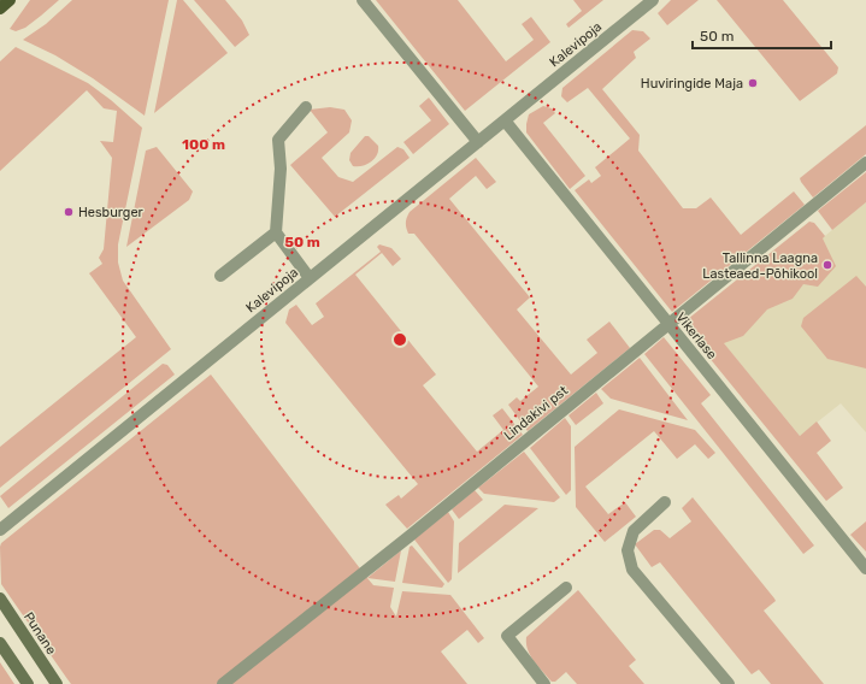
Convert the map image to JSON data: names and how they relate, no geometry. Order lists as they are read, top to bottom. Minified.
{"streets":{"main road":["Punane"],"street":["Kalevipoja","Vikerlase","Lindakivi pst"]},"crossings":[["Kalevipoja","Vikerlase"],["Vikerlase","Lindakivi pst"]],"places":["Huviringide Maja","Hesburger","Tallinna Laagna Lasteaed-Põhikool"],"scale_bar":"50 m","rings":["100 m","50 m"]}
